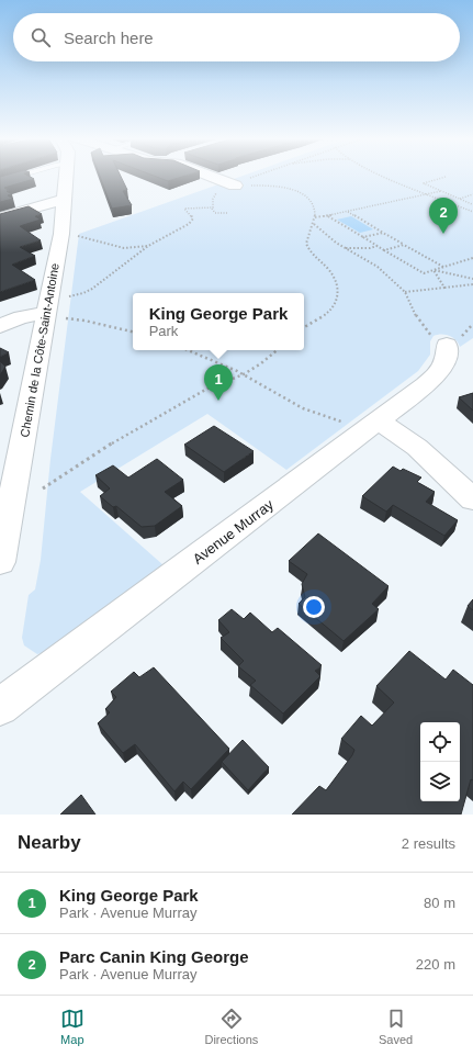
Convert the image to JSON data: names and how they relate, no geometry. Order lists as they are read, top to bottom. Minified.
{"streets":{"street":["Chemin de la Côte-Saint-Antoine","Avenue Murray"]},"page":{"search":"Search here","pins":["2","1"],"popup":["King George Park","Park"],"heading":["Nearby","2 results"],"list":[{"mark":"1","name":"King George Park","note":"Park · Avenue Murray","value":"80 m"},{"mark":"2","name":"Parc Canin King George","note":"Park · Avenue Murray","value":"220 m"}],"nav":["Map","Directions","Saved"]}}
